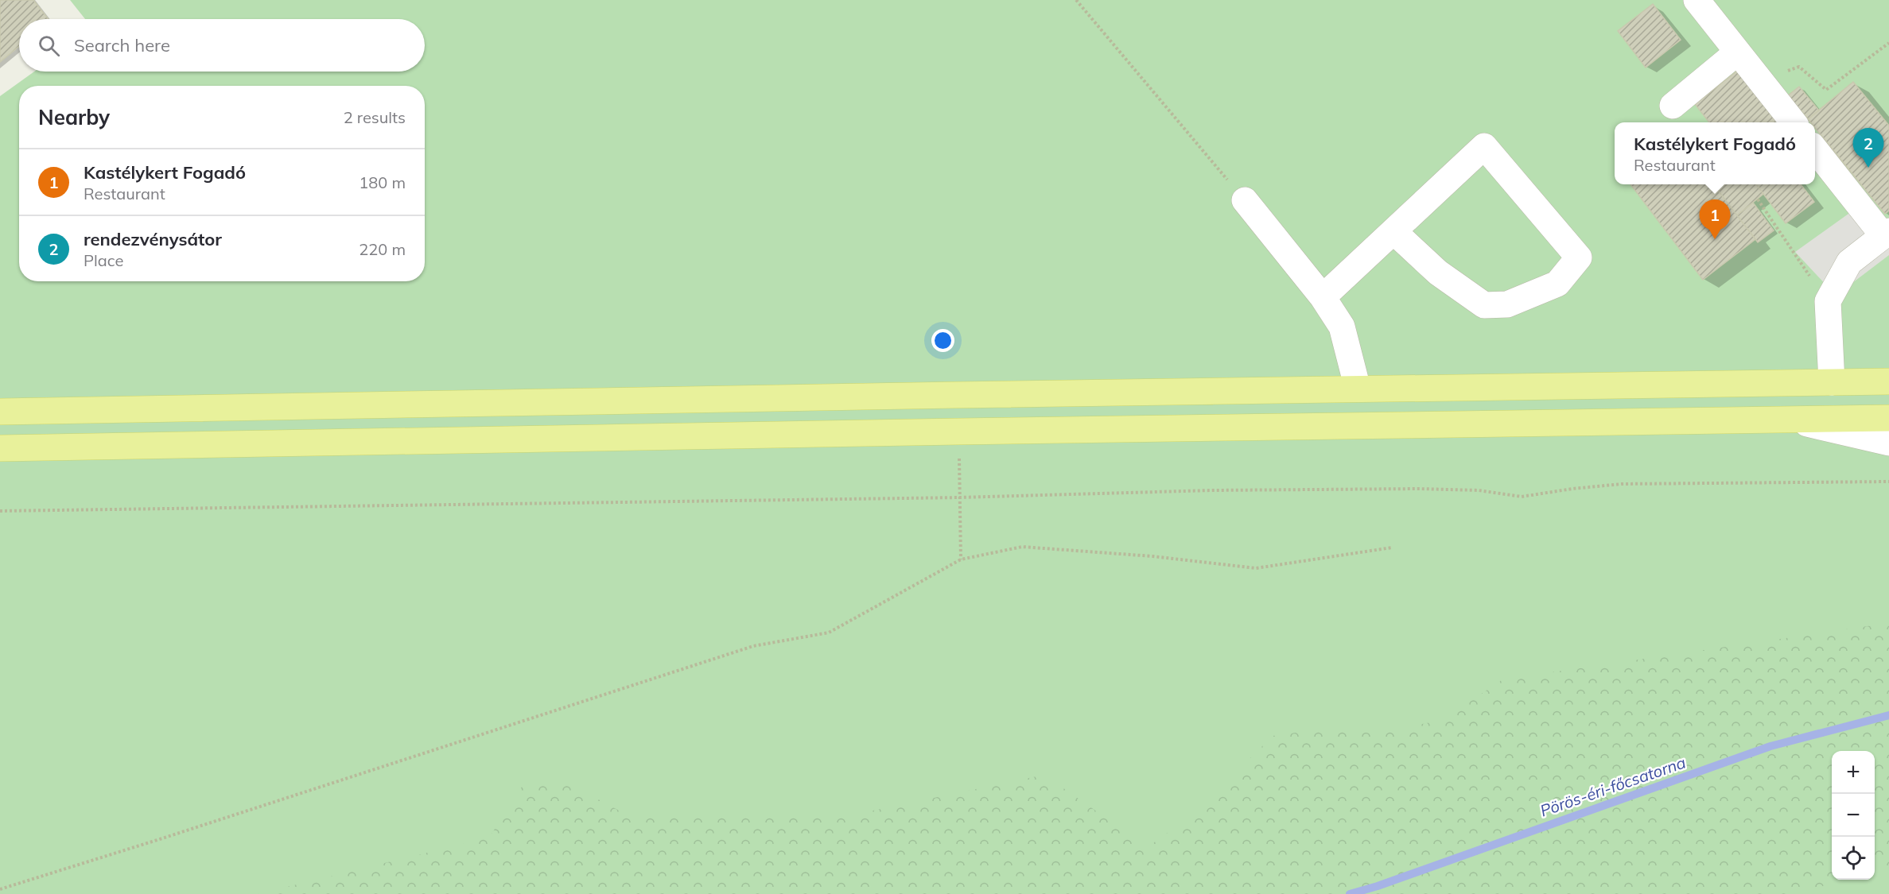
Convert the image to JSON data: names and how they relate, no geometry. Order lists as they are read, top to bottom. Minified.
{"water":["Pörös-éri-főcsatorna"],"page":{"search":"Search here","heading":["Nearby","2 results"],"popup":["Kastélykert Fogadó","Restaurant"],"pins":["2","1"],"list":[{"mark":"1","name":"Kastélykert Fogadó","note":"Restaurant","value":"180 m"},{"mark":"2","name":"rendezvénysátor","note":"Place","value":"220 m"}],"map_buttons":["+","−"]}}
